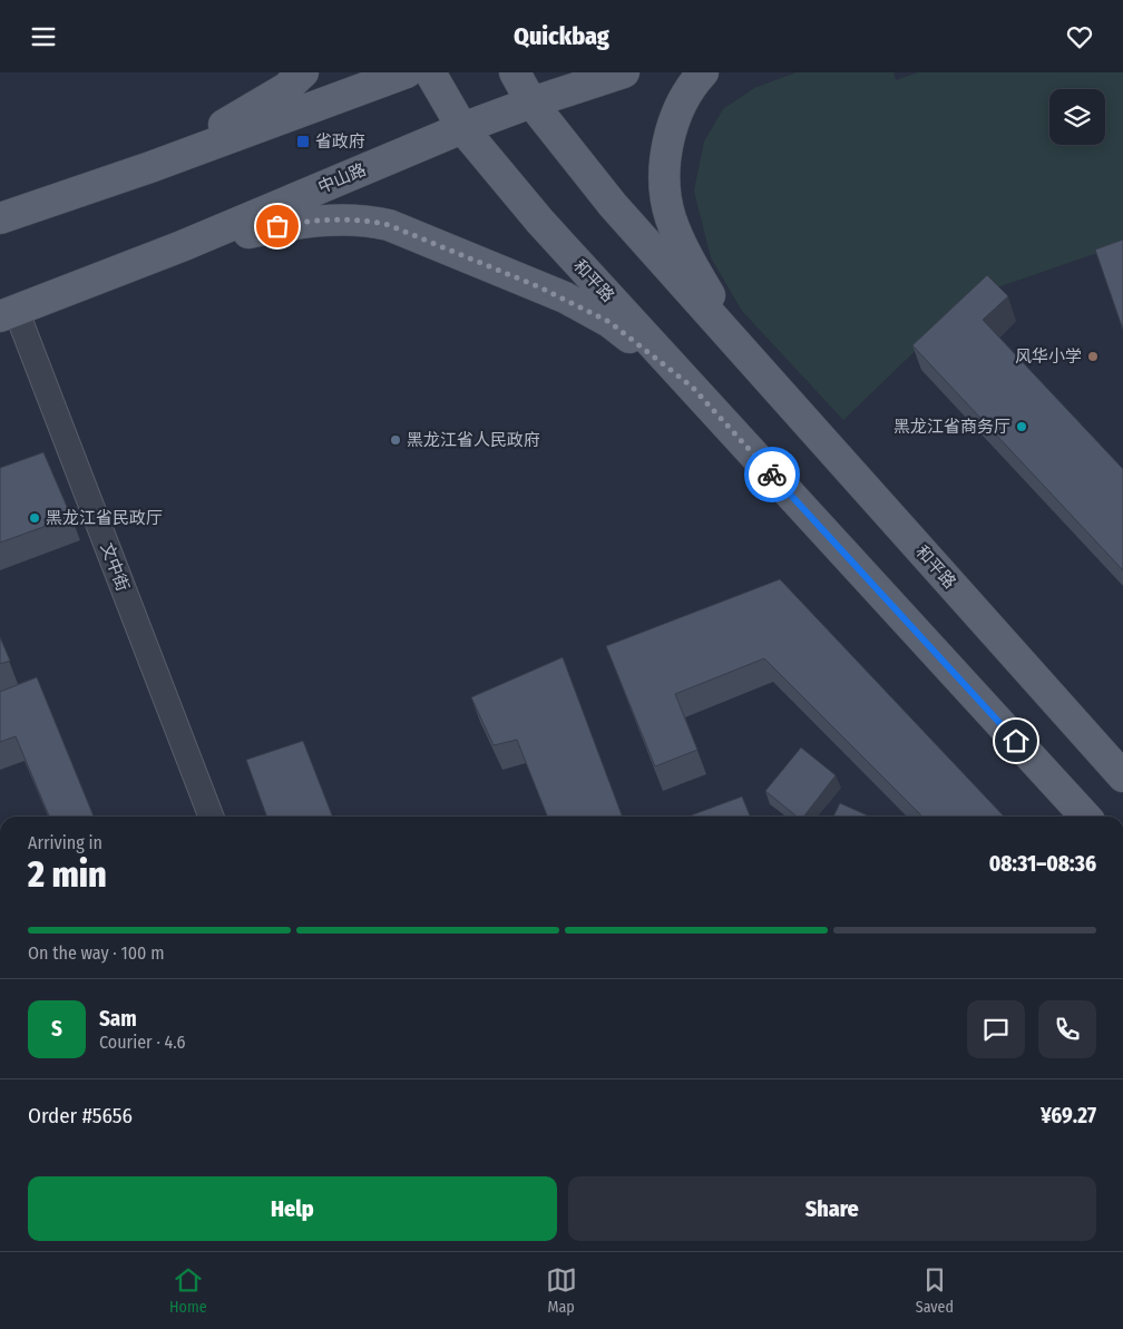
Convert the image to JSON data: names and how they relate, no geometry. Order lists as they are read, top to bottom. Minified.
{"streets":{"main road":["中山路","和平路"],"street":["文中街"]},"crossings":[["中山路","和平路"],["中山路","文中街"]],"places":{"transit":["省政府"],"other":["风华小学","黑龙江省商务厅","黑龙江省人民政府","黑龙江省民政厅"]},"page":{"header":"Quickbag","heading":["2 min","Arriving in","08:31–08:36"],"panel":["Sam","Courier · 4.6","Order #5656","¥69.27"],"bar":"On the way · 100 m","round":"S","buttons":["Help","Share"],"tabs":["Home","Map","Saved"]}}
